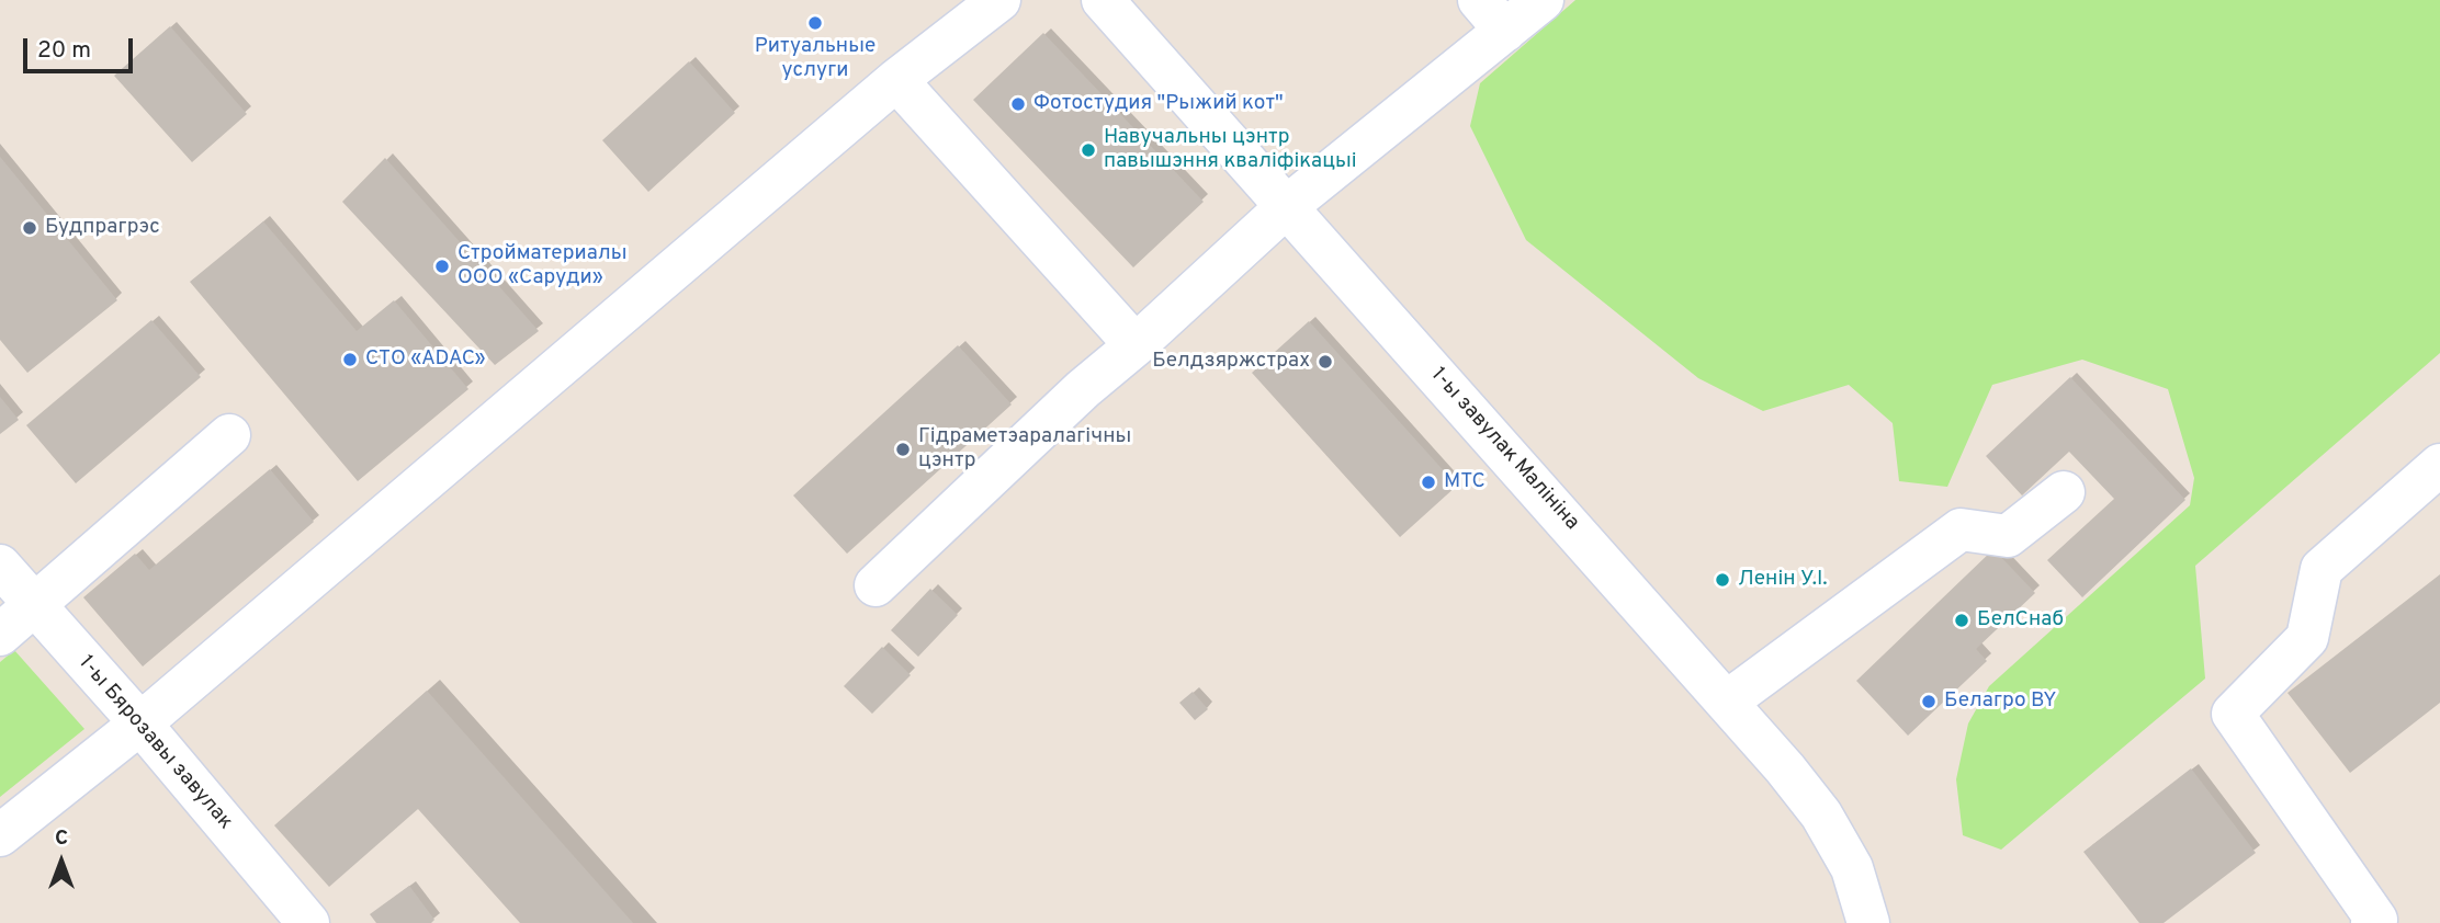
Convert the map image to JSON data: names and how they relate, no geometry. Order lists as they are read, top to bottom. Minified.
{"streets":{"street":["1-ы завулак Малініна","1-ы Бярозавы завулак"]},"places":["Ритуальные услуги","Фотостудия \"Рыжий кот\"","Навучальны цэнтр павышэння кваліфікацыі","Будпрагрэс","Стройматериалы ООО «Саруди»","СТО «ADAC»","Белдзяржстрах","Гідраметэаралагічны цэнтр","МТС","Ленін У.І.","БелСнаб","Белагро BY"],"scale_bar":"20 m","north":"top"}
